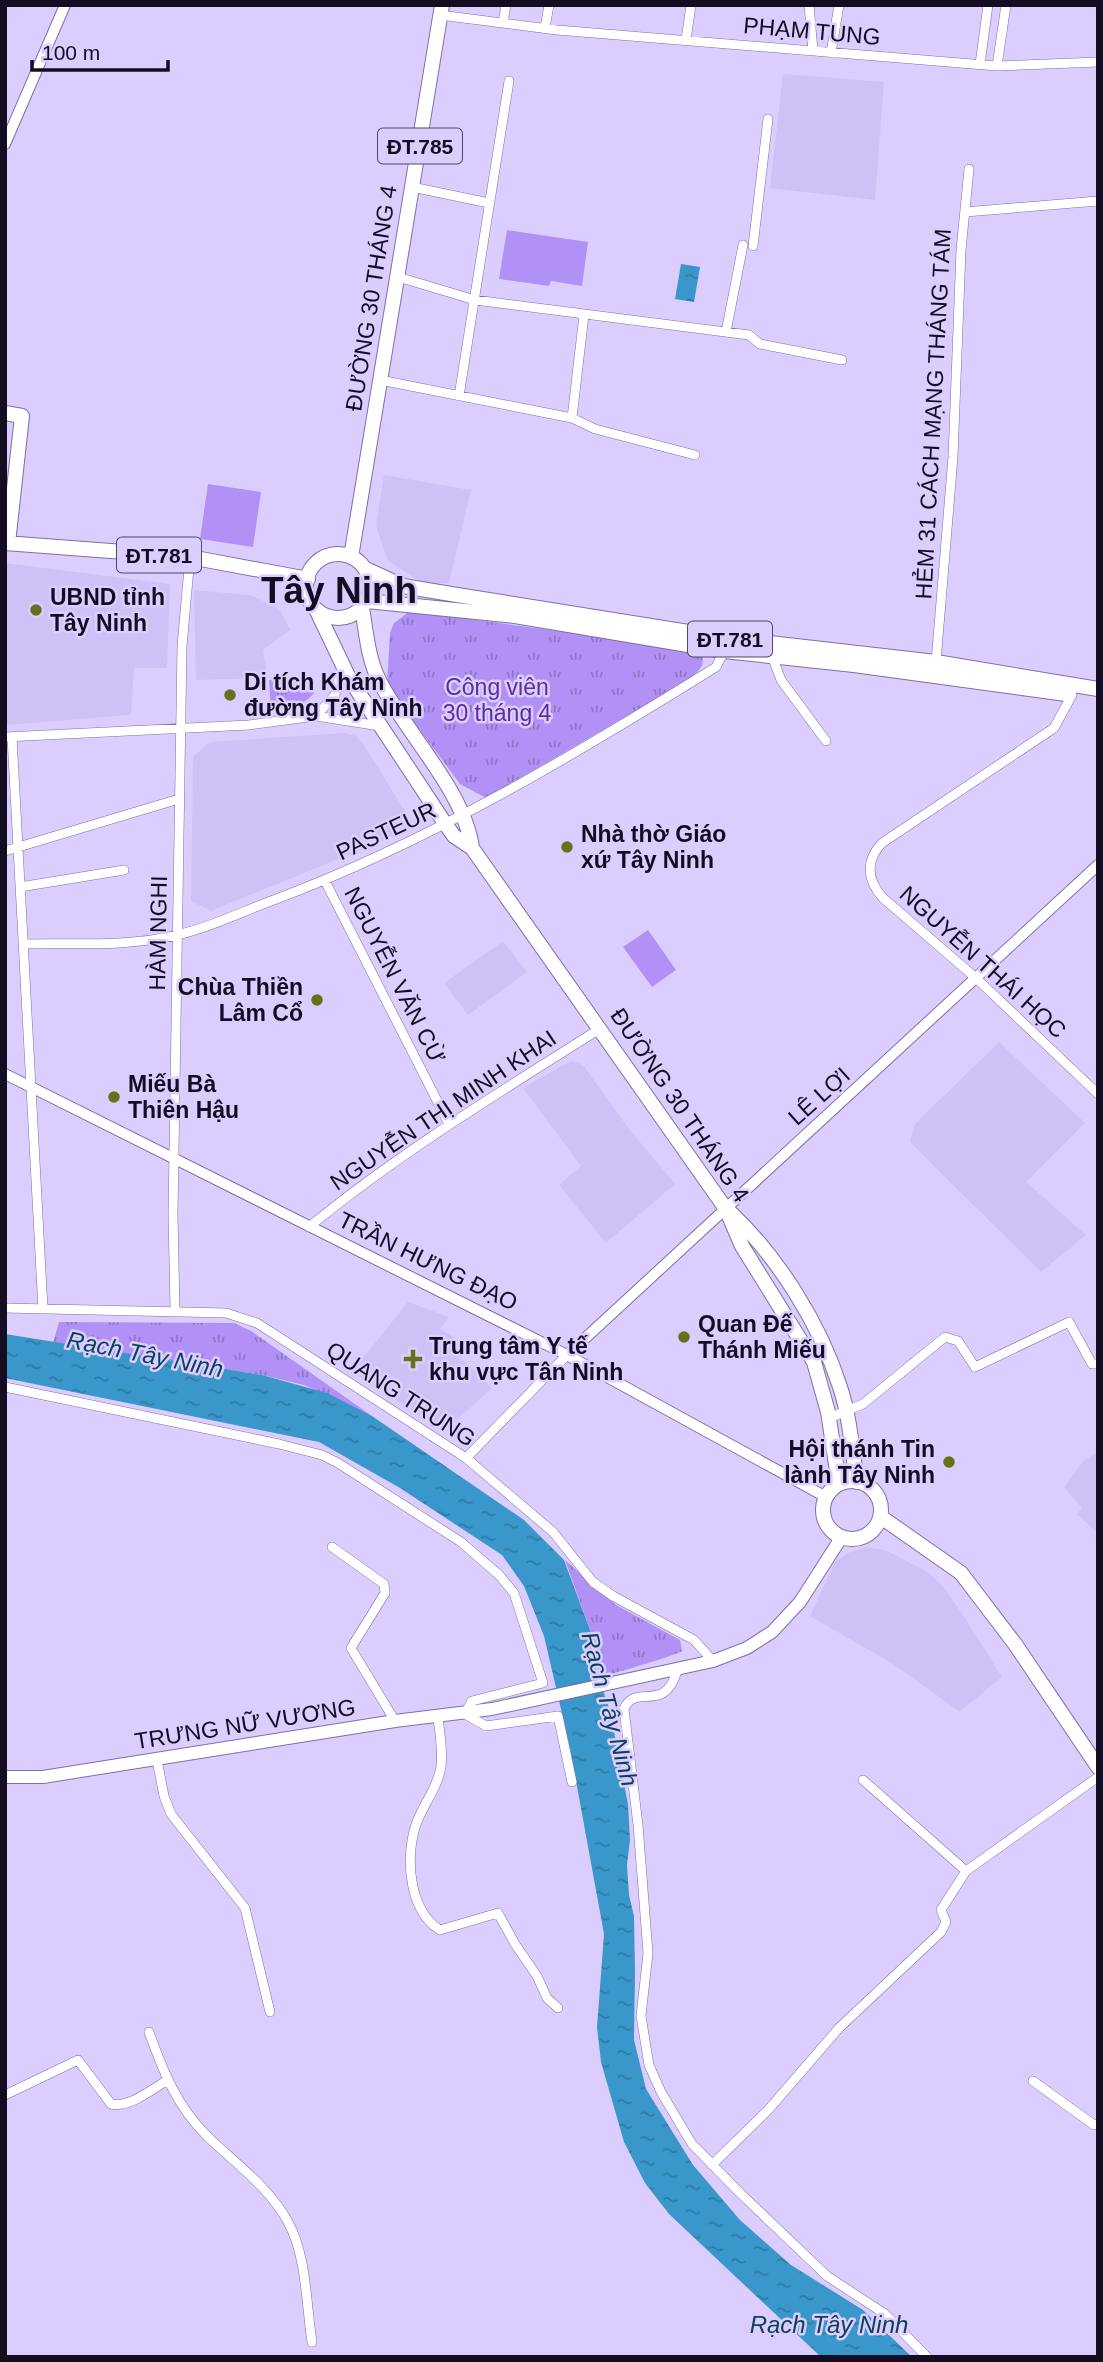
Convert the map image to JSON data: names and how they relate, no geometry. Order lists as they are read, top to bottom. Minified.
{"streets":{"main road":["ĐT.785","ĐƯỜNG 30 THÁNG 4","ĐT.781","TRƯNG NỮ VƯƠNG"],"street":["PHẠM TUNG","HẺM 31 CÁCH MẠNG THÁNG TÁM","PASTEUR","HÀM NGHI","NGUYỄN THÁI HỌC","NGUYỄN VĂN CỪ","LÊ LỢI","NGUYỄN THỊ MINH KHAI","TRẦN HƯNG ĐẠO","QUANG TRUNG"]},"crossings":[["PHẠM TUNG","ĐƯỜNG 30 THÁNG 4"],["ĐƯỜNG 30 THÁNG 4","ĐT.781"],["ĐƯỜNG 30 THÁNG 4","PASTEUR"],["ĐƯỜNG 30 THÁNG 4","LÊ LỢI"],["ĐƯỜNG 30 THÁNG 4","NGUYỄN THỊ MINH KHAI"],["ĐƯỜNG 30 THÁNG 4","TRẦN HƯNG ĐẠO"],["HẺM 31 CÁCH MẠNG THÁNG TÁM","ĐT.781"],["ĐT.781","PASTEUR"],["ĐT.781","HÀM NGHI"],["ĐT.781","NGUYỄN THÁI HỌC"],["PASTEUR","HÀM NGHI"],["PASTEUR","NGUYỄN VĂN CỪ"],["HÀM NGHI","TRẦN HƯNG ĐẠO"],["HÀM NGHI","QUANG TRUNG"],["NGUYỄN THÁI HỌC","LÊ LỢI"],["NGUYỄN VĂN CỪ","NGUYỄN THỊ MINH KHAI"],["LÊ LỢI","TRẦN HƯNG ĐẠO"],["NGUYỄN THỊ MINH KHAI","TRẦN HƯNG ĐẠO"]],"districts":["Tây Ninh"],"water":["Rạch Tây Ninh"],"parks":["Công viên 30 tháng 4"],"places":{"other":["UBND tỉnh Tây Ninh","Di tích Khám đường Tây Ninh","Nhà thờ Giáo xứ Tây Ninh","Chùa Thiền Lâm Cổ","Miếu Bà Thiên Hậu","Quan Đế Thánh Miếu","Hội thánh Tin lành Tây Ninh"],"health":["Trung tâm Y tế khu vực Tân Ninh"]},"scale_bar":"100 m"}
